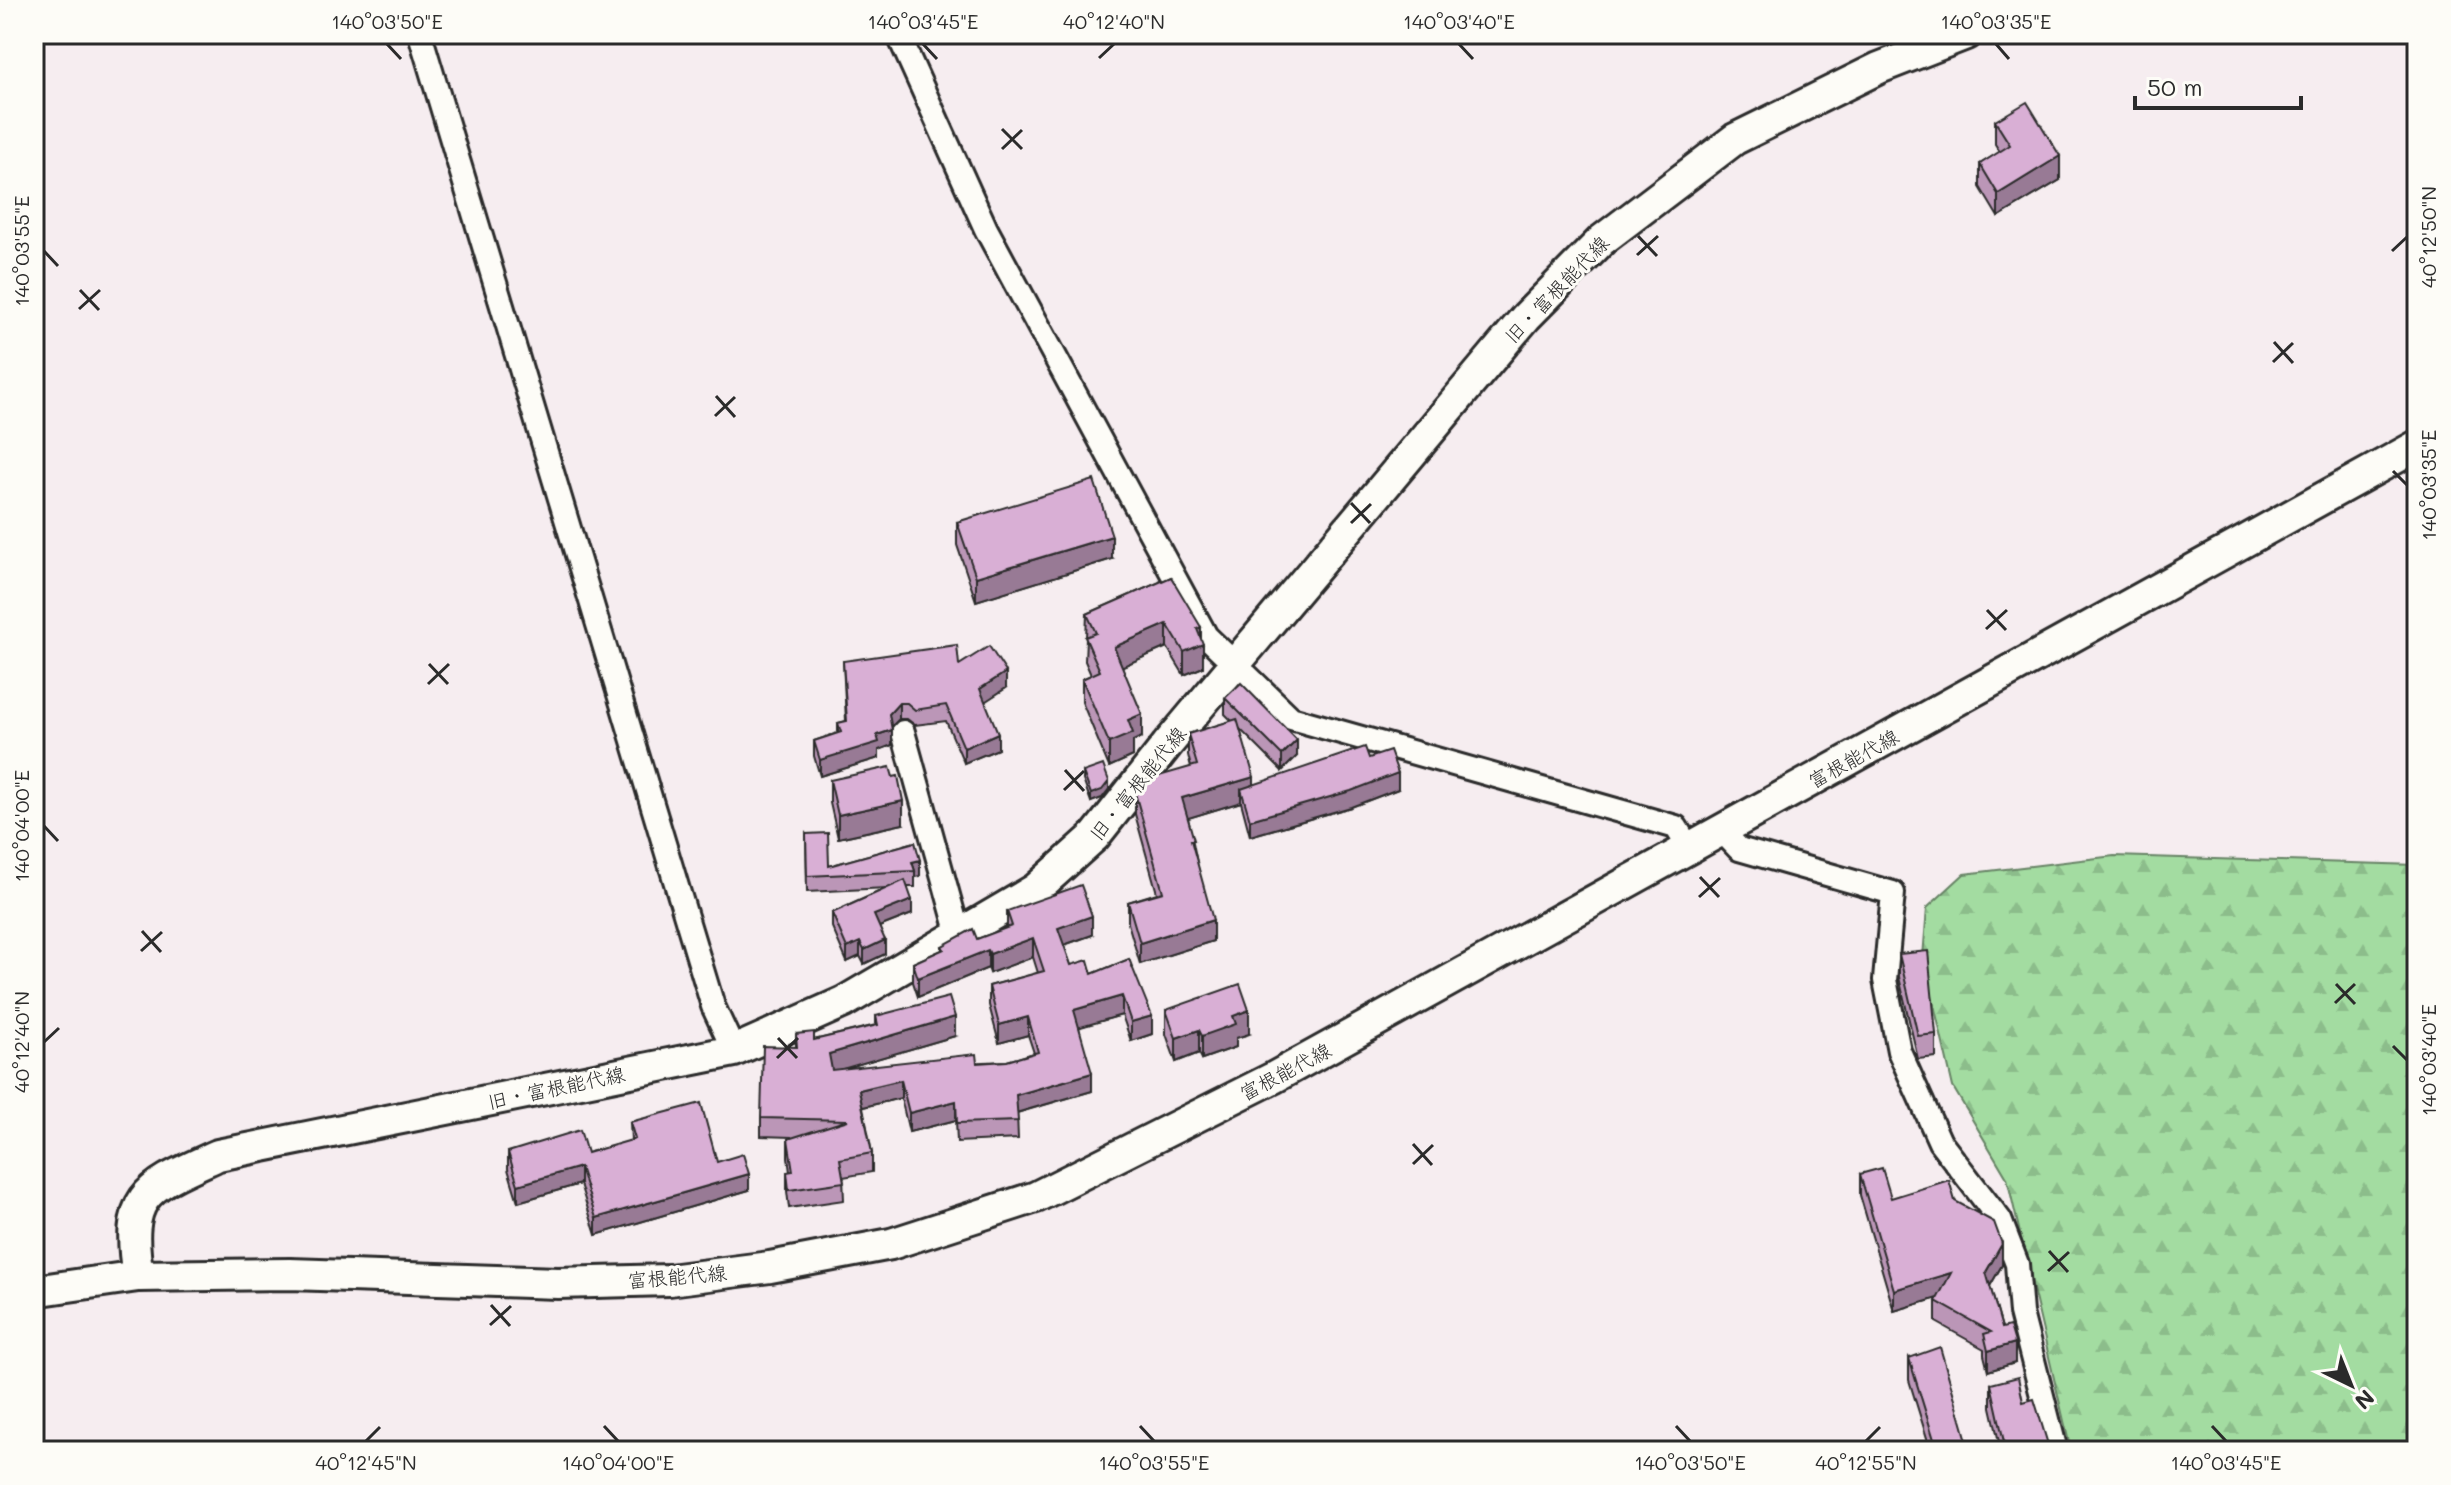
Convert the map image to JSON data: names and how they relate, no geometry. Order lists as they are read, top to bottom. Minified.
{"streets":{"main road":["旧・富根能代線","富根能代線"]},"crossings":[["旧・富根能代線","富根能代線"]],"scale_bar":"50 m","north":"bottom right","coordinates":["140°03'50\"E","140°03'45\"E","40°12'40\"N","140°03'40\"E","140°03'35\"E","40°12'50\"N","140°03'55\"E","140°04'00\"E","40°12'45\"N","40°12'55\"N"]}
